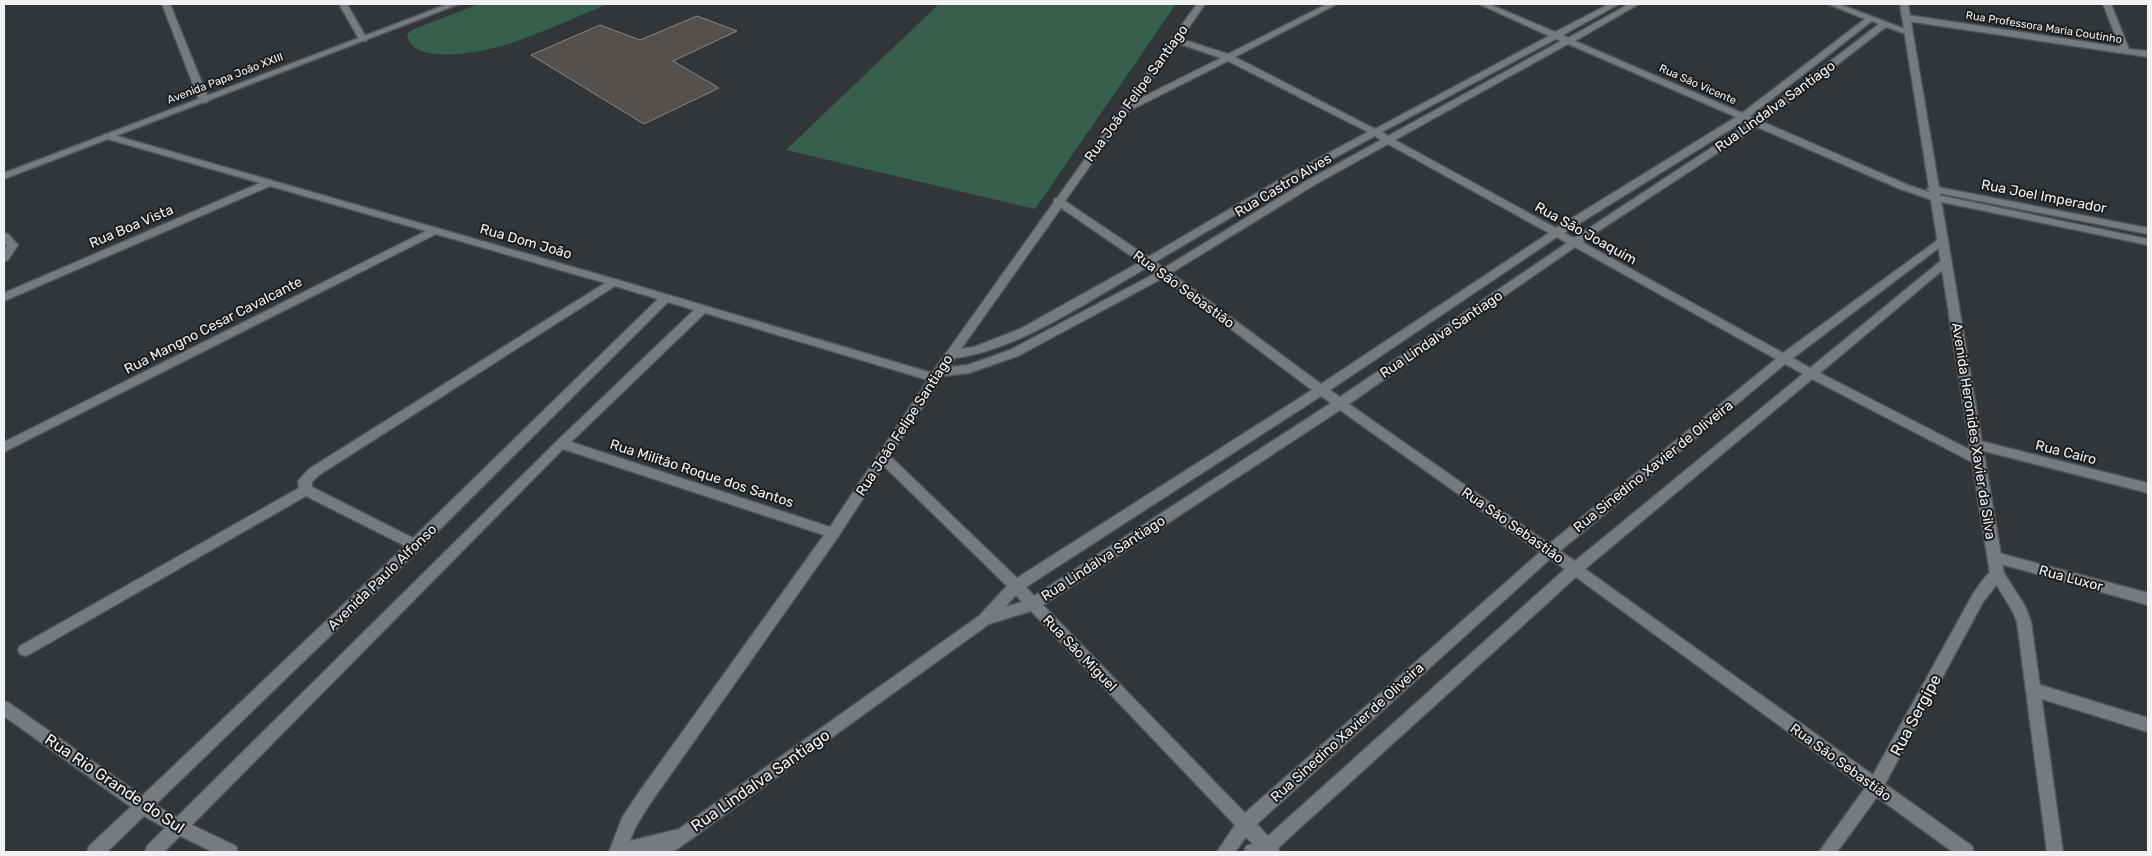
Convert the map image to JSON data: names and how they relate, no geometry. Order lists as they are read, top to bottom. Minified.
{"streets":{"street":["Rua Professora Maria Coutinho","Avenida Papa João XXIII","Rua São Vicente","Rua João Felipe Santiago","Rua Lindalva Santiago","Rua Castro Alves","Rua Joel Imperador","Rua Boa Vista","Rua São Joaquim","Rua Dom João","Rua São Sebastião","Rua Mangno Cesar Cavalcante","Avenida Heronides Xavier da Silva","Rua Cairo","Rua Sinedino Xavier de Oliveira","Rua Militão Roque dos Santos","Avenida Paulo Alfonso","Rua Luxor","Rua São Miguel","Rua Sergipe","Rua Rio Grande do Sul"]},"crossings":[["Rua Professora Maria Coutinho","Avenida Heronides Xavier da Silva"],["Avenida Papa João XXIII","Rua Dom João"],["Rua São Vicente","Rua Lindalva Santiago"],["Rua São Vicente","Rua Castro Alves"],["Rua São Vicente","Rua Joel Imperador"],["Rua São Vicente","Avenida Heronides Xavier da Silva"],["Rua João Felipe Santiago","Rua Lindalva Santiago"],["Rua João Felipe Santiago","Rua Castro Alves"],["Rua João Felipe Santiago","Rua São Joaquim"],["Rua João Felipe Santiago","Rua Dom João"],["Rua João Felipe Santiago","Rua São Sebastião"],["Rua João Felipe Santiago","Rua Militão Roque dos Santos"],["Rua João Felipe Santiago","Rua São Miguel"],["Rua Lindalva Santiago","Rua São Joaquim"],["Rua Lindalva Santiago","Rua São Sebastião"],["Rua Lindalva Santiago","Rua São Miguel"],["Rua Castro Alves","Rua São Joaquim"],["Rua Castro Alves","Rua Dom João"],["Rua Castro Alves","Rua São Sebastião"],["Rua Joel Imperador","Avenida Heronides Xavier da Silva"],["Rua Boa Vista","Rua Dom João"],["Rua São Joaquim","Avenida Heronides Xavier da Silva"],["Rua São Joaquim","Rua Sinedino Xavier de Oliveira"],["Rua Dom João","Rua Mangno Cesar Cavalcante"],["Rua Dom João","Avenida Paulo Alfonso"],["Rua São Sebastião","Rua Sinedino Xavier de Oliveira"],["Rua São Sebastião","Rua Sergipe"],["Avenida Heronides Xavier da Silva","Rua Cairo"],["Avenida Heronides Xavier da Silva","Rua Sinedino Xavier de Oliveira"],["Avenida Heronides Xavier da Silva","Rua Luxor"],["Avenida Heronides Xavier da Silva","Rua Sergipe"],["Rua Sinedino Xavier de Oliveira","Rua São Miguel"],["Avenida Paulo Alfonso","Rua Rio Grande do Sul"]]}
